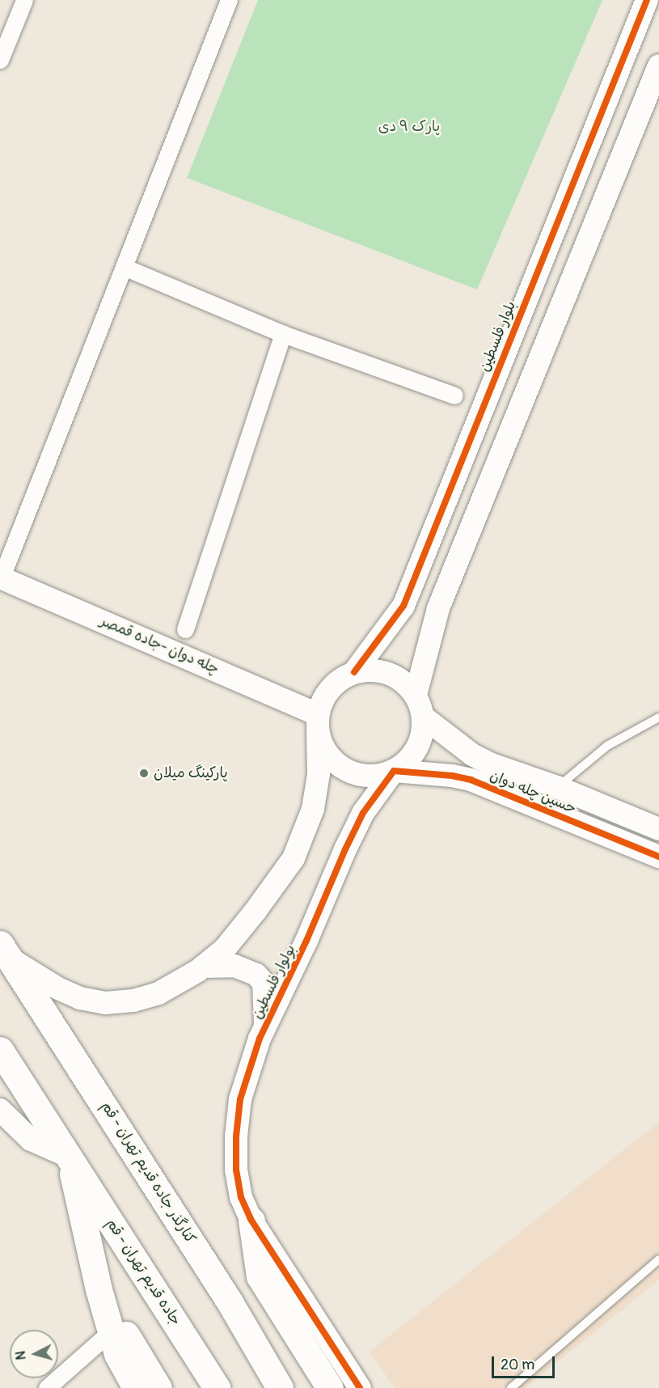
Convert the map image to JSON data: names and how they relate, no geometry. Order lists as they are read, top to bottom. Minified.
{"streets":{"highway":["کنارگذر جاده قدیم تهران - قم","جاده قدیم تهران - قم"],"street":["بلوار فلسطین","چله دوان -جاده قمصر","حسین چله دوان","بولوار فلسطین"]},"crossings":[["بلوار فلسطین","چله دوان -جاده قمصر"],["بلوار فلسطین","حسین چله دوان"],["بلوار فلسطین","بولوار فلسطین"],["چله دوان -جاده قمصر","حسین چله دوان"],["چله دوان -جاده قمصر","بولوار فلسطین"],["حسین چله دوان","بولوار فلسطین"]],"parks":["پارک ۹ دی"],"places":["پارکینگ میلان"],"scale_bar":"20 m","north":"left"}
